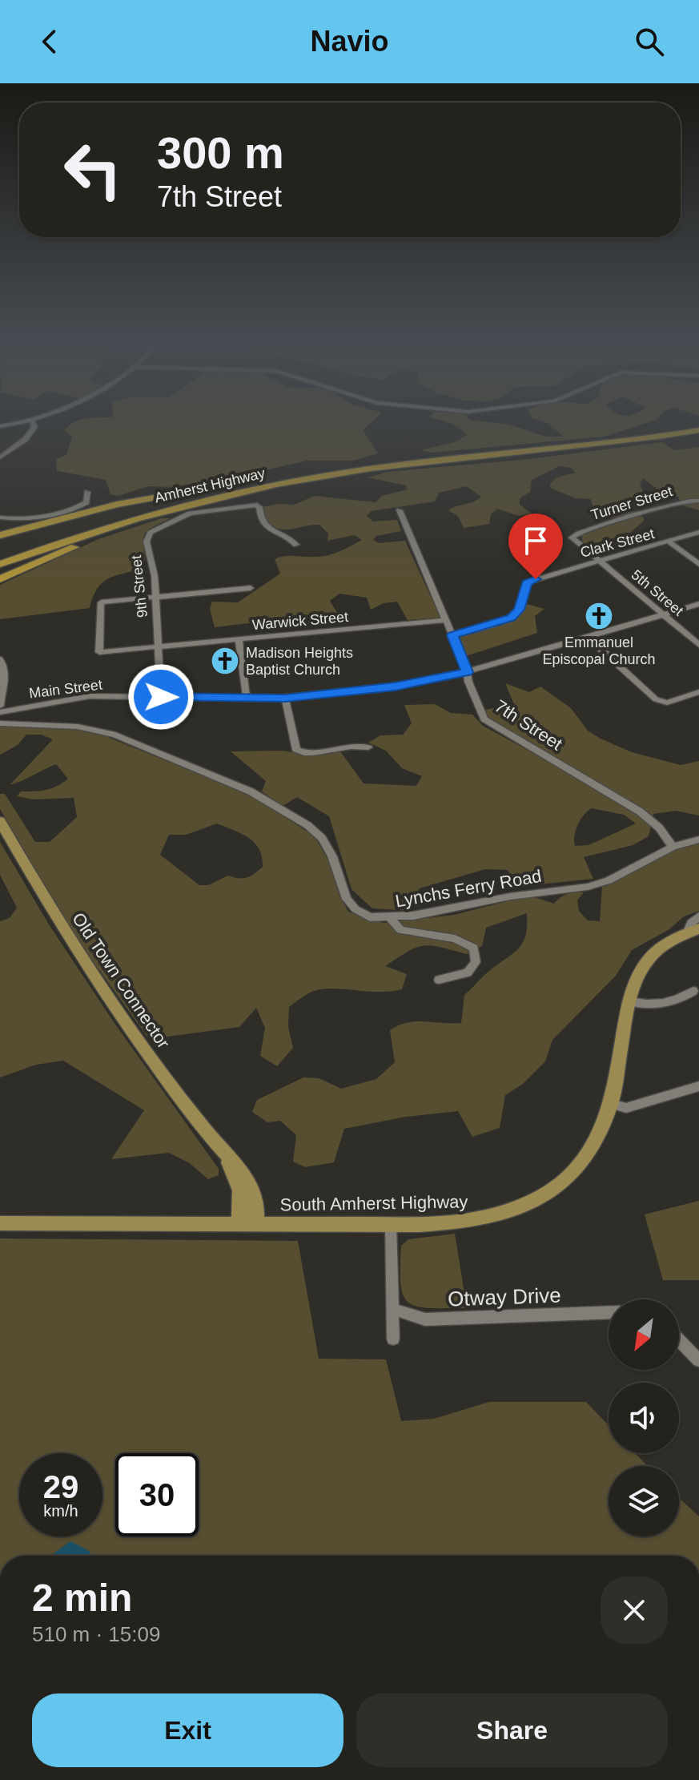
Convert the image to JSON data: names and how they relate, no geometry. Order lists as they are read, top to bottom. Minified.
{"streets":{"highway":["Amherst Highway"],"main road":["Old Town Connector","South Amherst Highway"],"street":["Turner Street","Clark Street","9th Street","5th Street","Warwick Street","Main Street","7th Street","Lynchs Ferry Road","Otway Drive"]},"crossings":[["Turner Street","Clark Street"],["Turner Street","5th Street"],["Clark Street","5th Street"],["Clark Street","7th Street"],["9th Street","Warwick Street"],["9th Street","Main Street"],["5th Street","Main Street"],["Warwick Street","7th Street"],["Main Street","7th Street"],["7th Street","Lynchs Ferry Road"],["Old Town Connector","South Amherst Highway"]],"places":{"church":["Emmanuel Episcopal Church","Madison Heights Baptist Church"]},"north":"bottom left","page":{"header":"Navio","turn":["300 m","7th Street"],"speed":"29 km/h","limit":"30","heading":["2 min","510 m · 15:09"],"buttons":["Exit","Share"]}}
